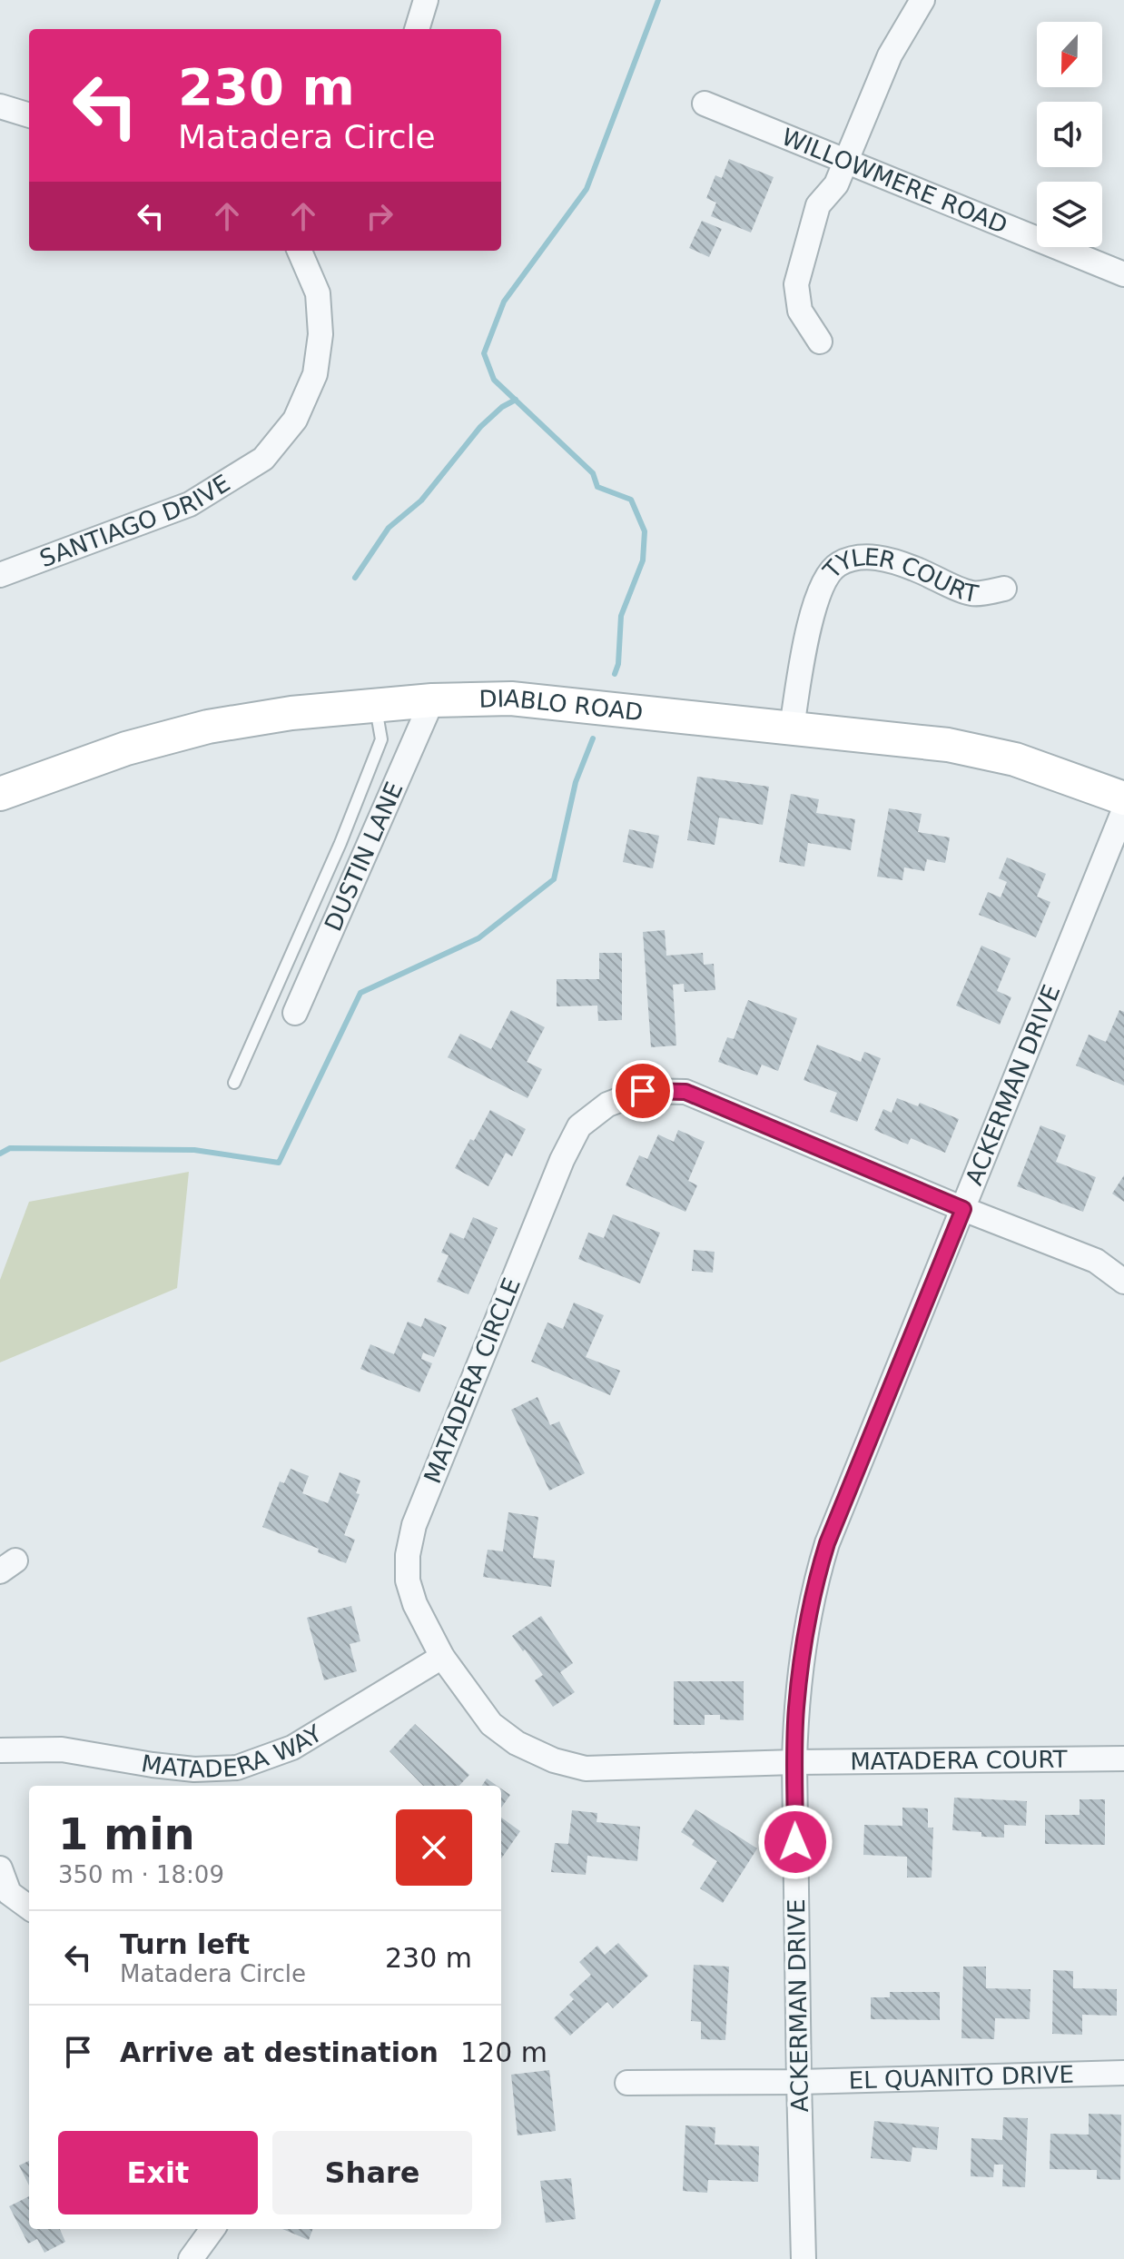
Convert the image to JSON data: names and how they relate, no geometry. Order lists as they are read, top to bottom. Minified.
{"streets":{"street":["WILLOWMERE ROAD","SANTIAGO DRIVE","TYLER COURT","DIABLO ROAD","DUSTIN LANE","ACKERMAN DRIVE","MATADERA CIRCLE","MATADERA WAY","MATADERA COURT","EL QUANITO DRIVE"]},"crossings":[["TYLER COURT","DIABLO ROAD"],["DIABLO ROAD","DUSTIN LANE"],["ACKERMAN DRIVE","MATADERA CIRCLE"],["ACKERMAN DRIVE","MATADERA COURT"],["ACKERMAN DRIVE","EL QUANITO DRIVE"],["MATADERA CIRCLE","MATADERA WAY"],["MATADERA CIRCLE","MATADERA COURT"]],"north":"bottom","page":{"turn":["230 m","Matadera Circle"],"heading":["1 min","350 m · 18:09"],"list":[{"name":"Turn left","note":"Matadera Circle","value":"230 m"},{"name":"Arrive at destination","value":"120 m"}],"buttons":["Exit","Share"]}}
